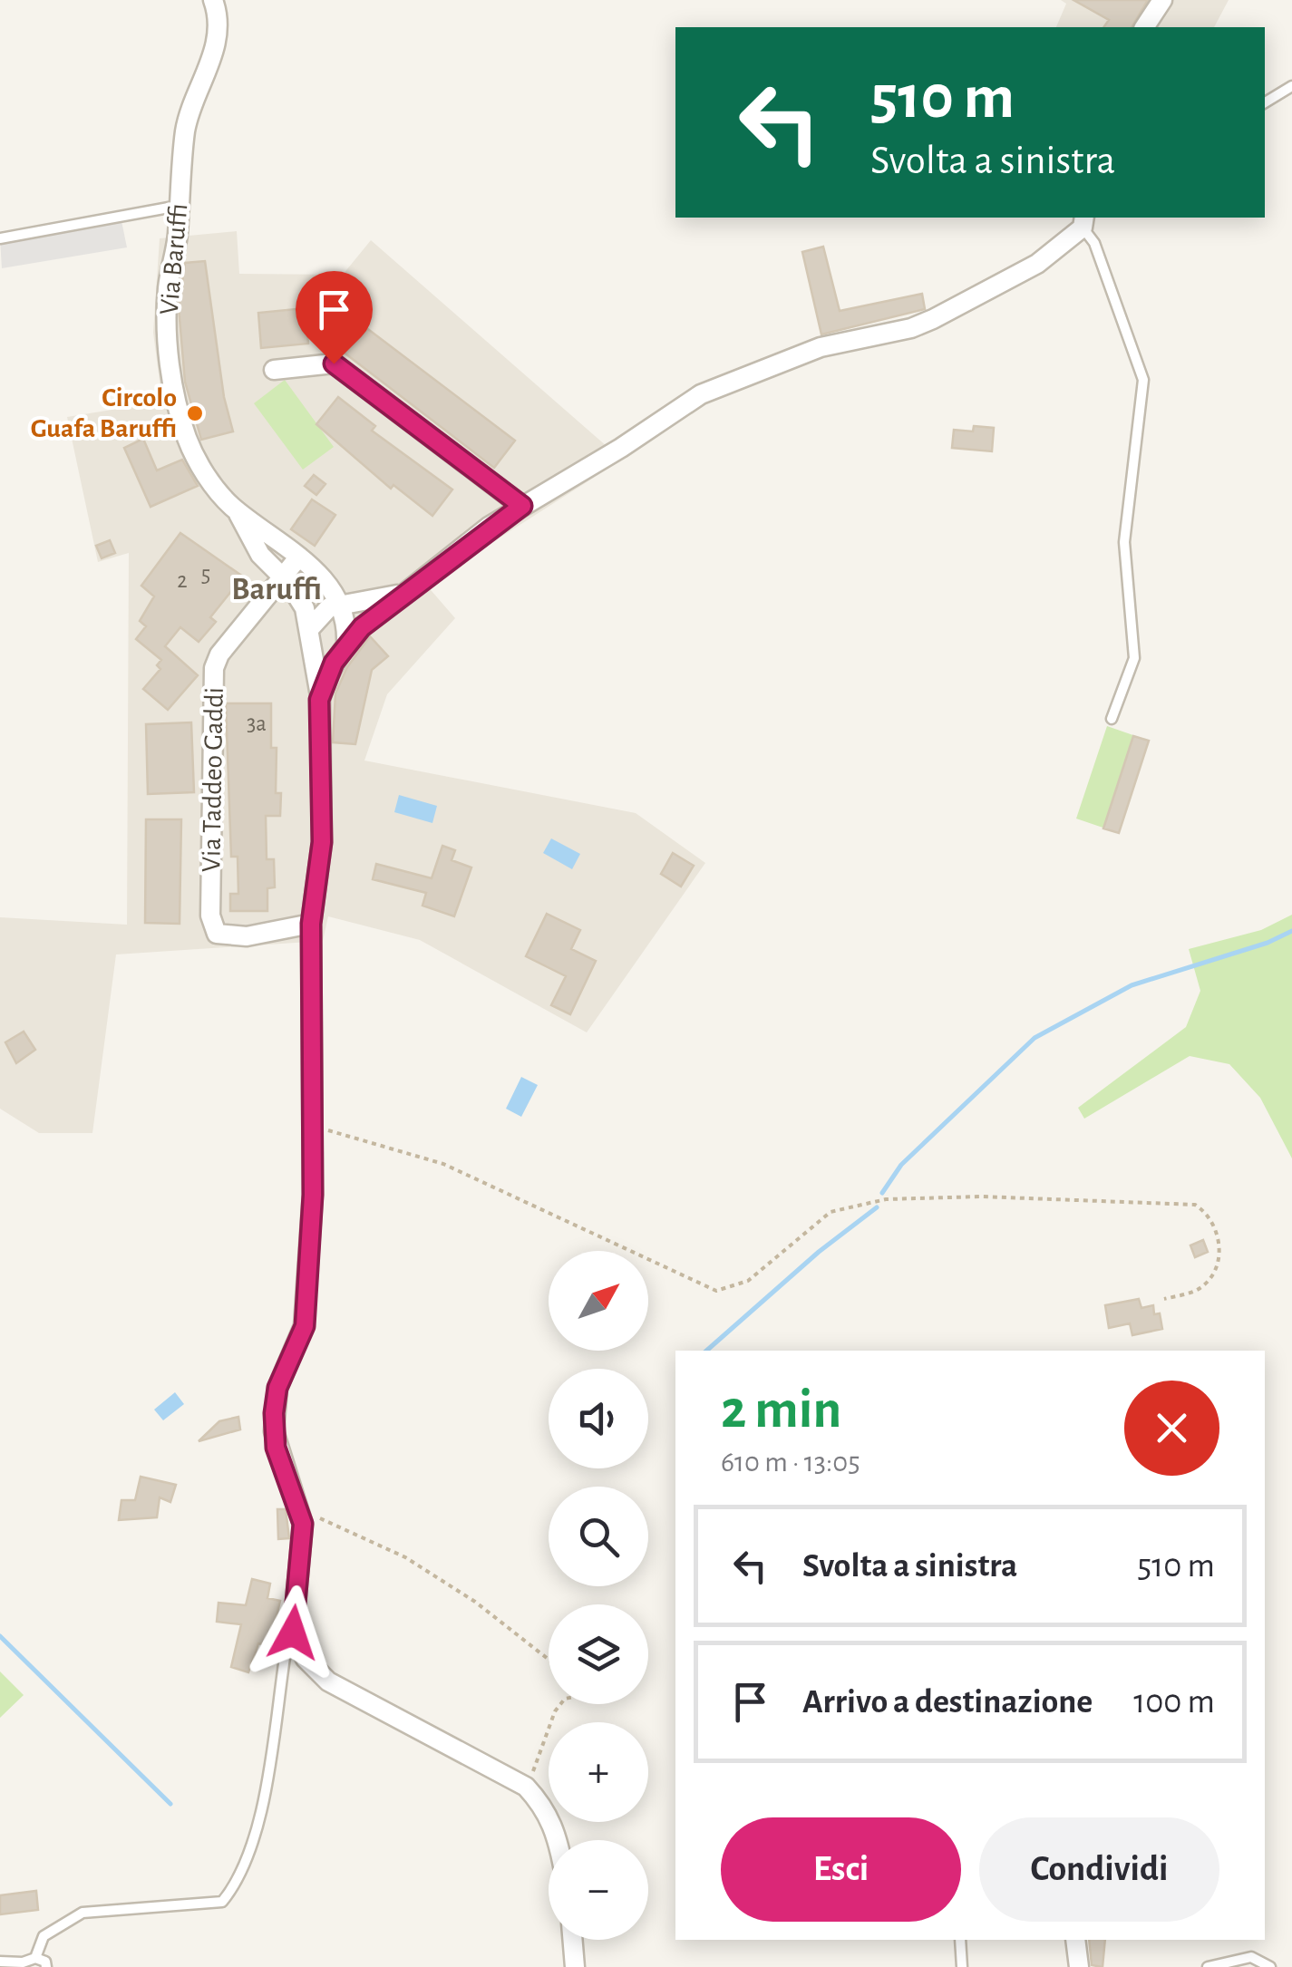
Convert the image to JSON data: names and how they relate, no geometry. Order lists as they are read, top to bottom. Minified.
{"streets":{"street":["Via Baruffi","Via Taddeo Gaddi"]},"crossings":[["Via Baruffi","Via Taddeo Gaddi"]],"districts":["Baruffi"],"places":["Circolo Guafa Baruffi"],"house_numbers":["5","2","3a"],"north":"top right","page":{"turn":["510 m","Svolta a sinistra"],"map_buttons":["+","−"],"heading":["2 min","610 m · 13:05"],"list":[{"name":"Svolta a sinistra","value":"510 m"},{"name":"Arrivo a destinazione","value":"100 m"}],"buttons":["Esci","Condividi"]}}
